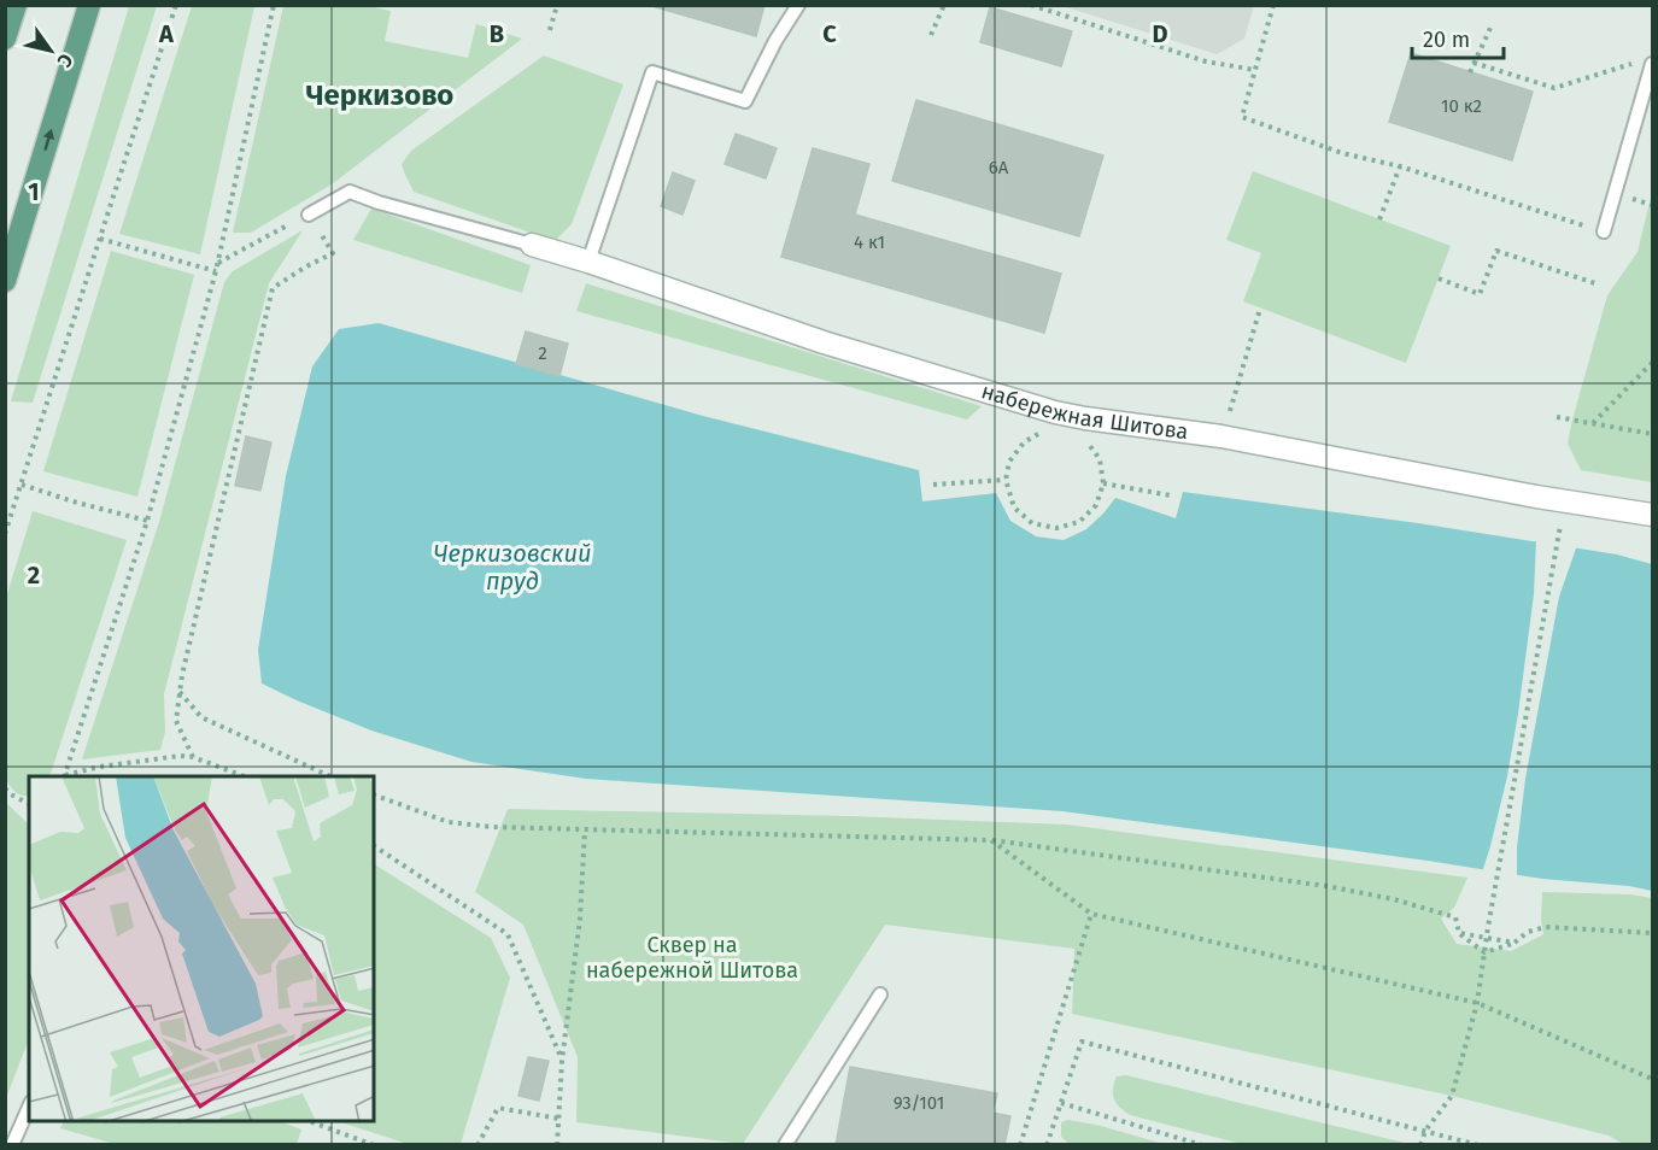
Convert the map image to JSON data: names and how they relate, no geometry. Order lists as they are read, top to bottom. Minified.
{"streets":{"street":["набережная Шитова"]},"districts":["Черкизово"],"water":["Черкизовский пруд"],"parks":["Сквер на набережной Шитова"],"house_numbers":["10 к2","6А","4 к1","2","93/101"],"scale_bar":"20 m","north":"bottom right","grid":{"columns":["A","B","C","D"],"rows":["1","2"]}}
